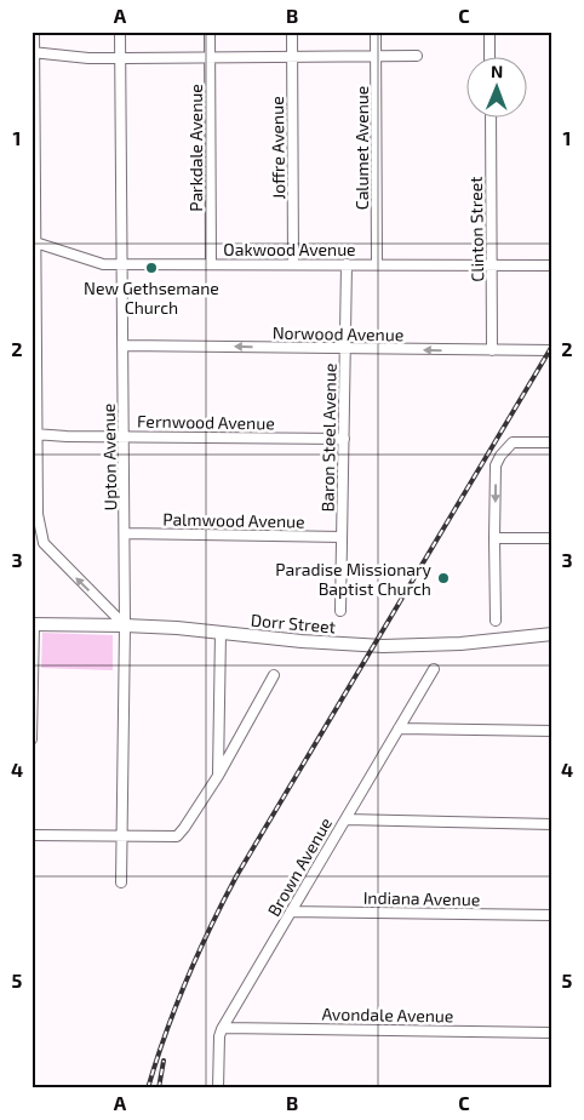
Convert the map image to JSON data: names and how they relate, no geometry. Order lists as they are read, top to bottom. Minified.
{"streets":{"main road":["Dorr Street"],"street":["Parkdale Avenue","Joffre Avenue","Calumet Avenue","Clinton Street","Oakwood Avenue","Norwood Avenue","Fernwood Avenue","Baron Steel Avenue","Upton Avenue","Palmwood Avenue","Brown Avenue","Indiana Avenue","Avondale Avenue"]},"crossings":[["Parkdale Avenue","Oakwood Avenue"],["Joffre Avenue","Oakwood Avenue"],["Calumet Avenue","Oakwood Avenue"],["Clinton Street","Oakwood Avenue"],["Clinton Street","Norwood Avenue"],["Oakwood Avenue","Baron Steel Avenue"],["Oakwood Avenue","Upton Avenue"],["Norwood Avenue","Baron Steel Avenue"],["Norwood Avenue","Upton Avenue"],["Fernwood Avenue","Baron Steel Avenue"],["Fernwood Avenue","Upton Avenue"],["Baron Steel Avenue","Palmwood Avenue"],["Upton Avenue","Palmwood Avenue"],["Upton Avenue","Dorr Street"],["Brown Avenue","Indiana Avenue"],["Brown Avenue","Avondale Avenue"]],"one_way":["Norwood Avenue"],"places":["New Gethsemane Church","Paradise Missionary Baptist Church"],"north":"top","grid":{"columns":["A","B","C"],"rows":["1","2","3","4","5"]}}
